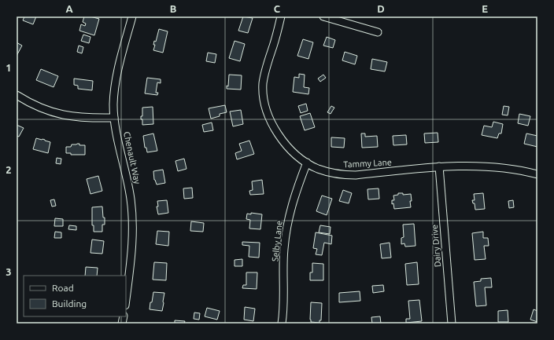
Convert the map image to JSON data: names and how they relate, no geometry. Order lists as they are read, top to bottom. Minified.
{"streets":{"street":["Chenault Way","Tammy Lane","Selby Lane","Dairy Drive"]},"crossings":[["Tammy Lane","Selby Lane"],["Tammy Lane","Dairy Drive"]],"legend":["Road","Building"],"grid":{"columns":["A","B","C","D","E"],"rows":["1","2","3"]}}
